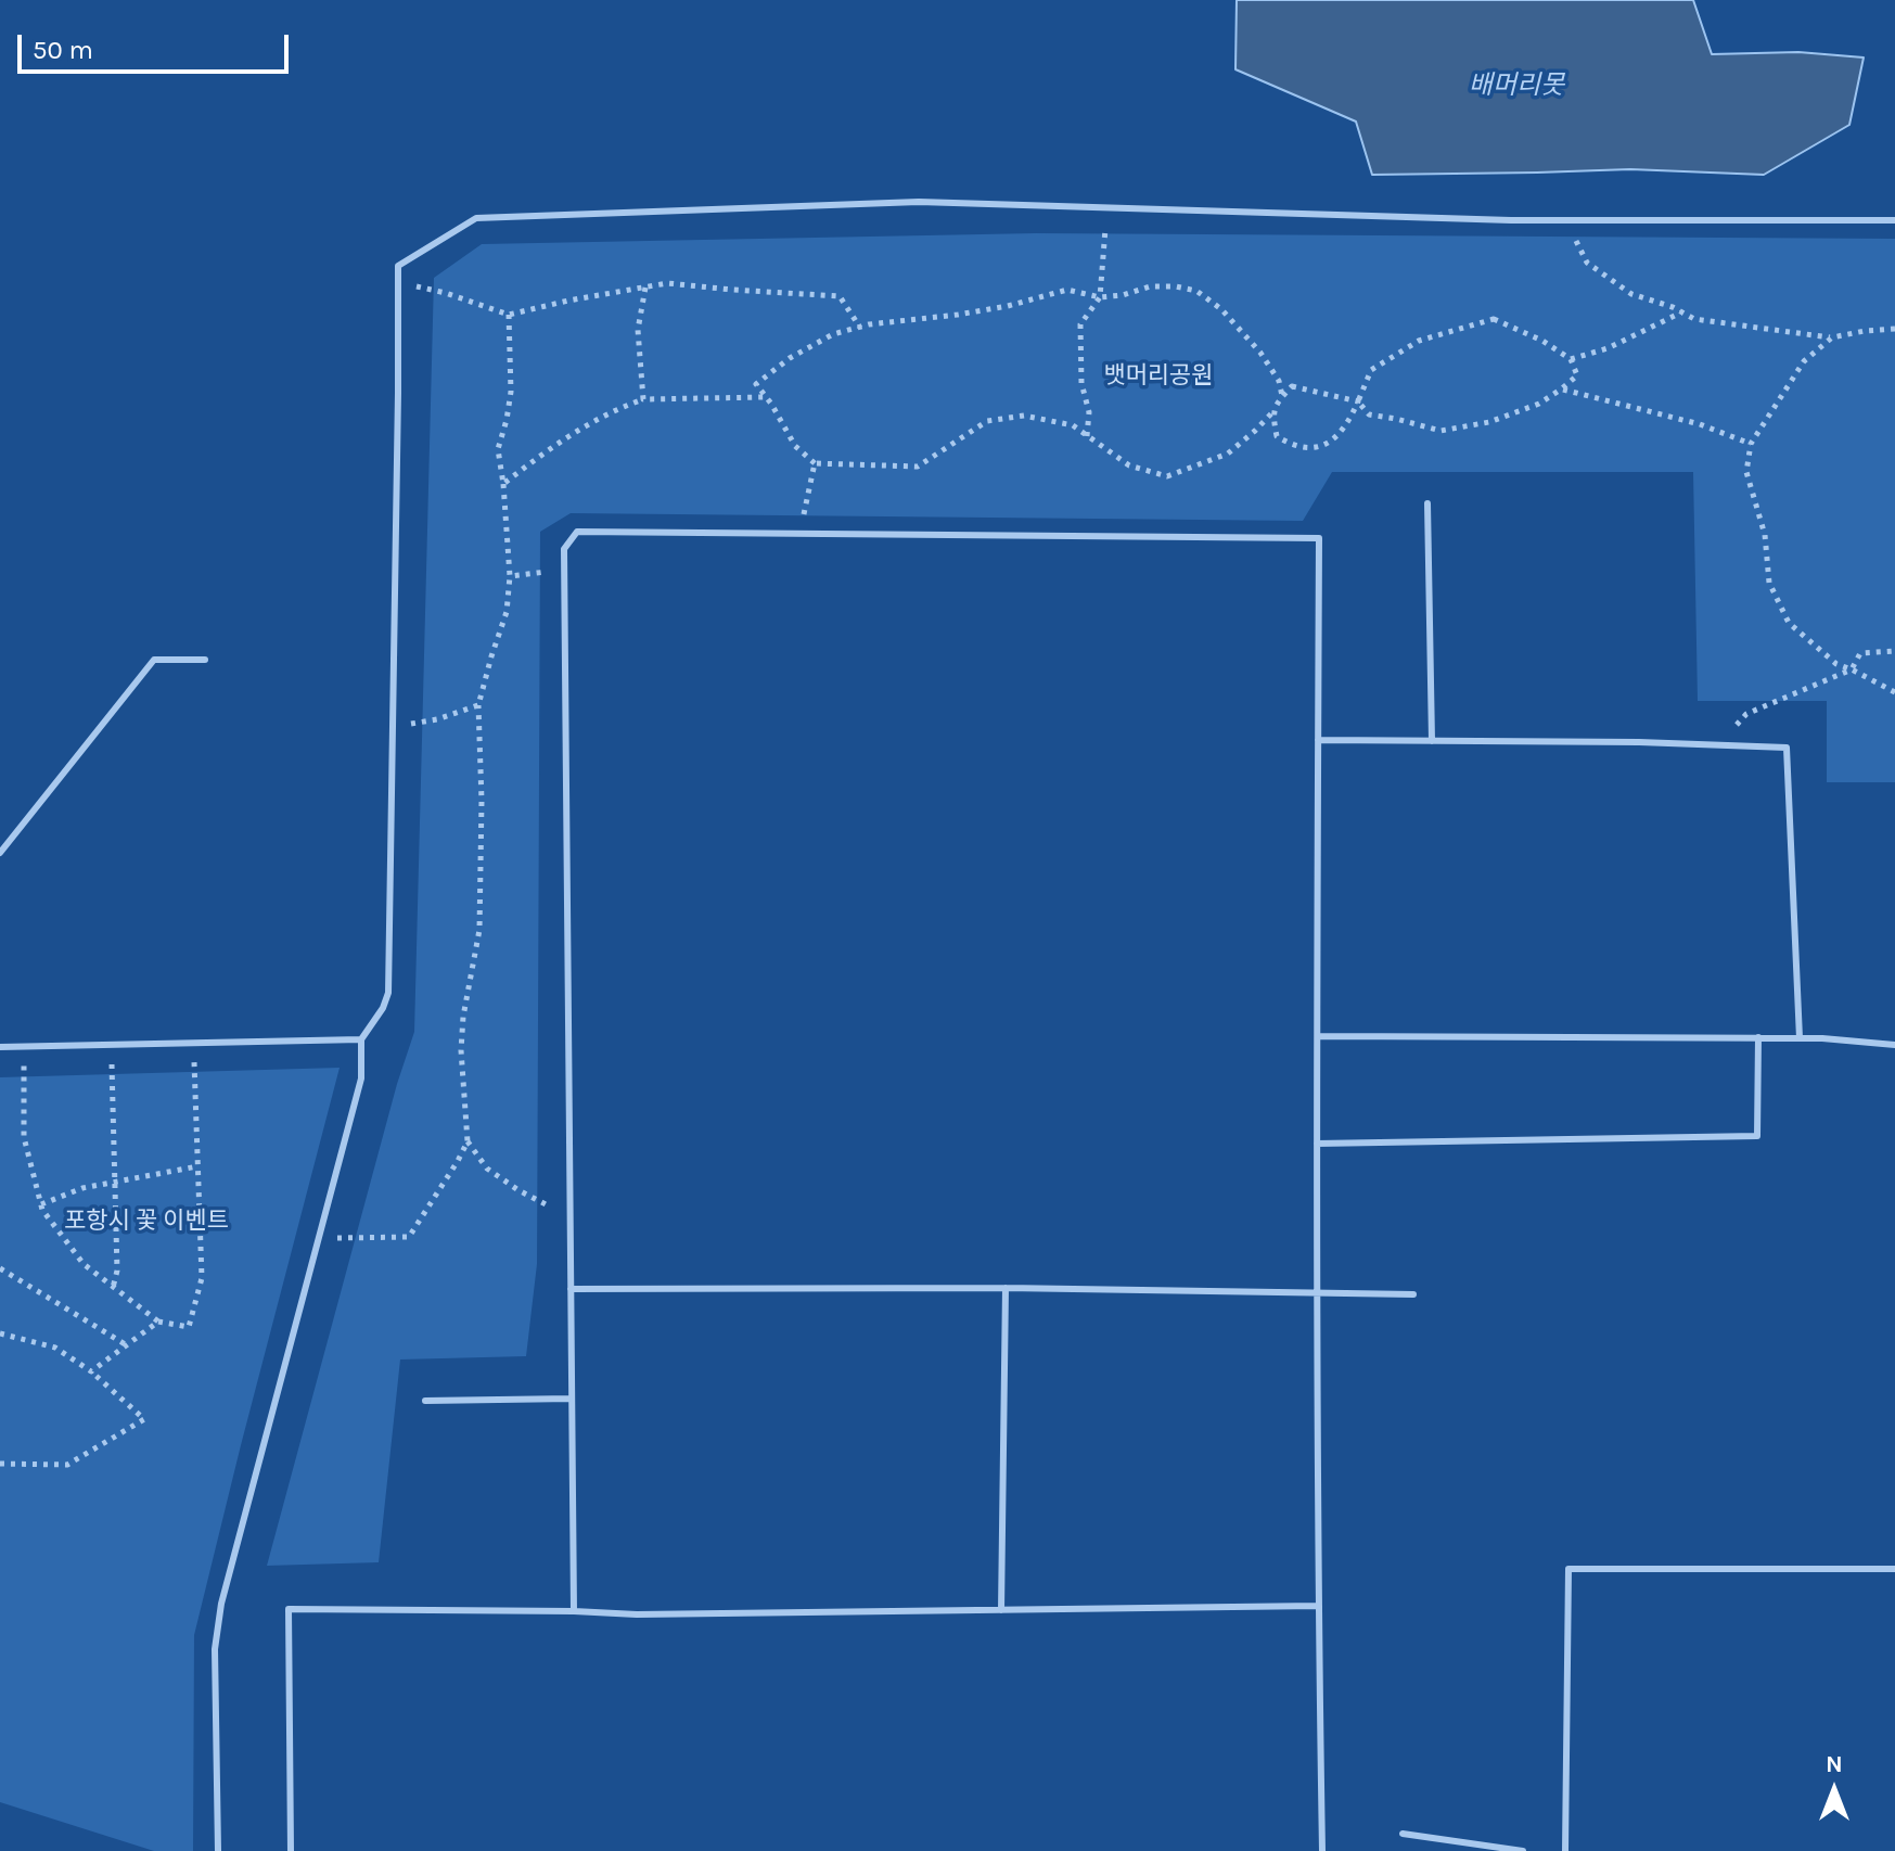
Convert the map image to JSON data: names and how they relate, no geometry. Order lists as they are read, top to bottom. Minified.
{"water":["배머리못"],"parks":["뱃머리공원","포항시 꽃 이벤트"],"scale_bar":"50 m","north":"top"}
